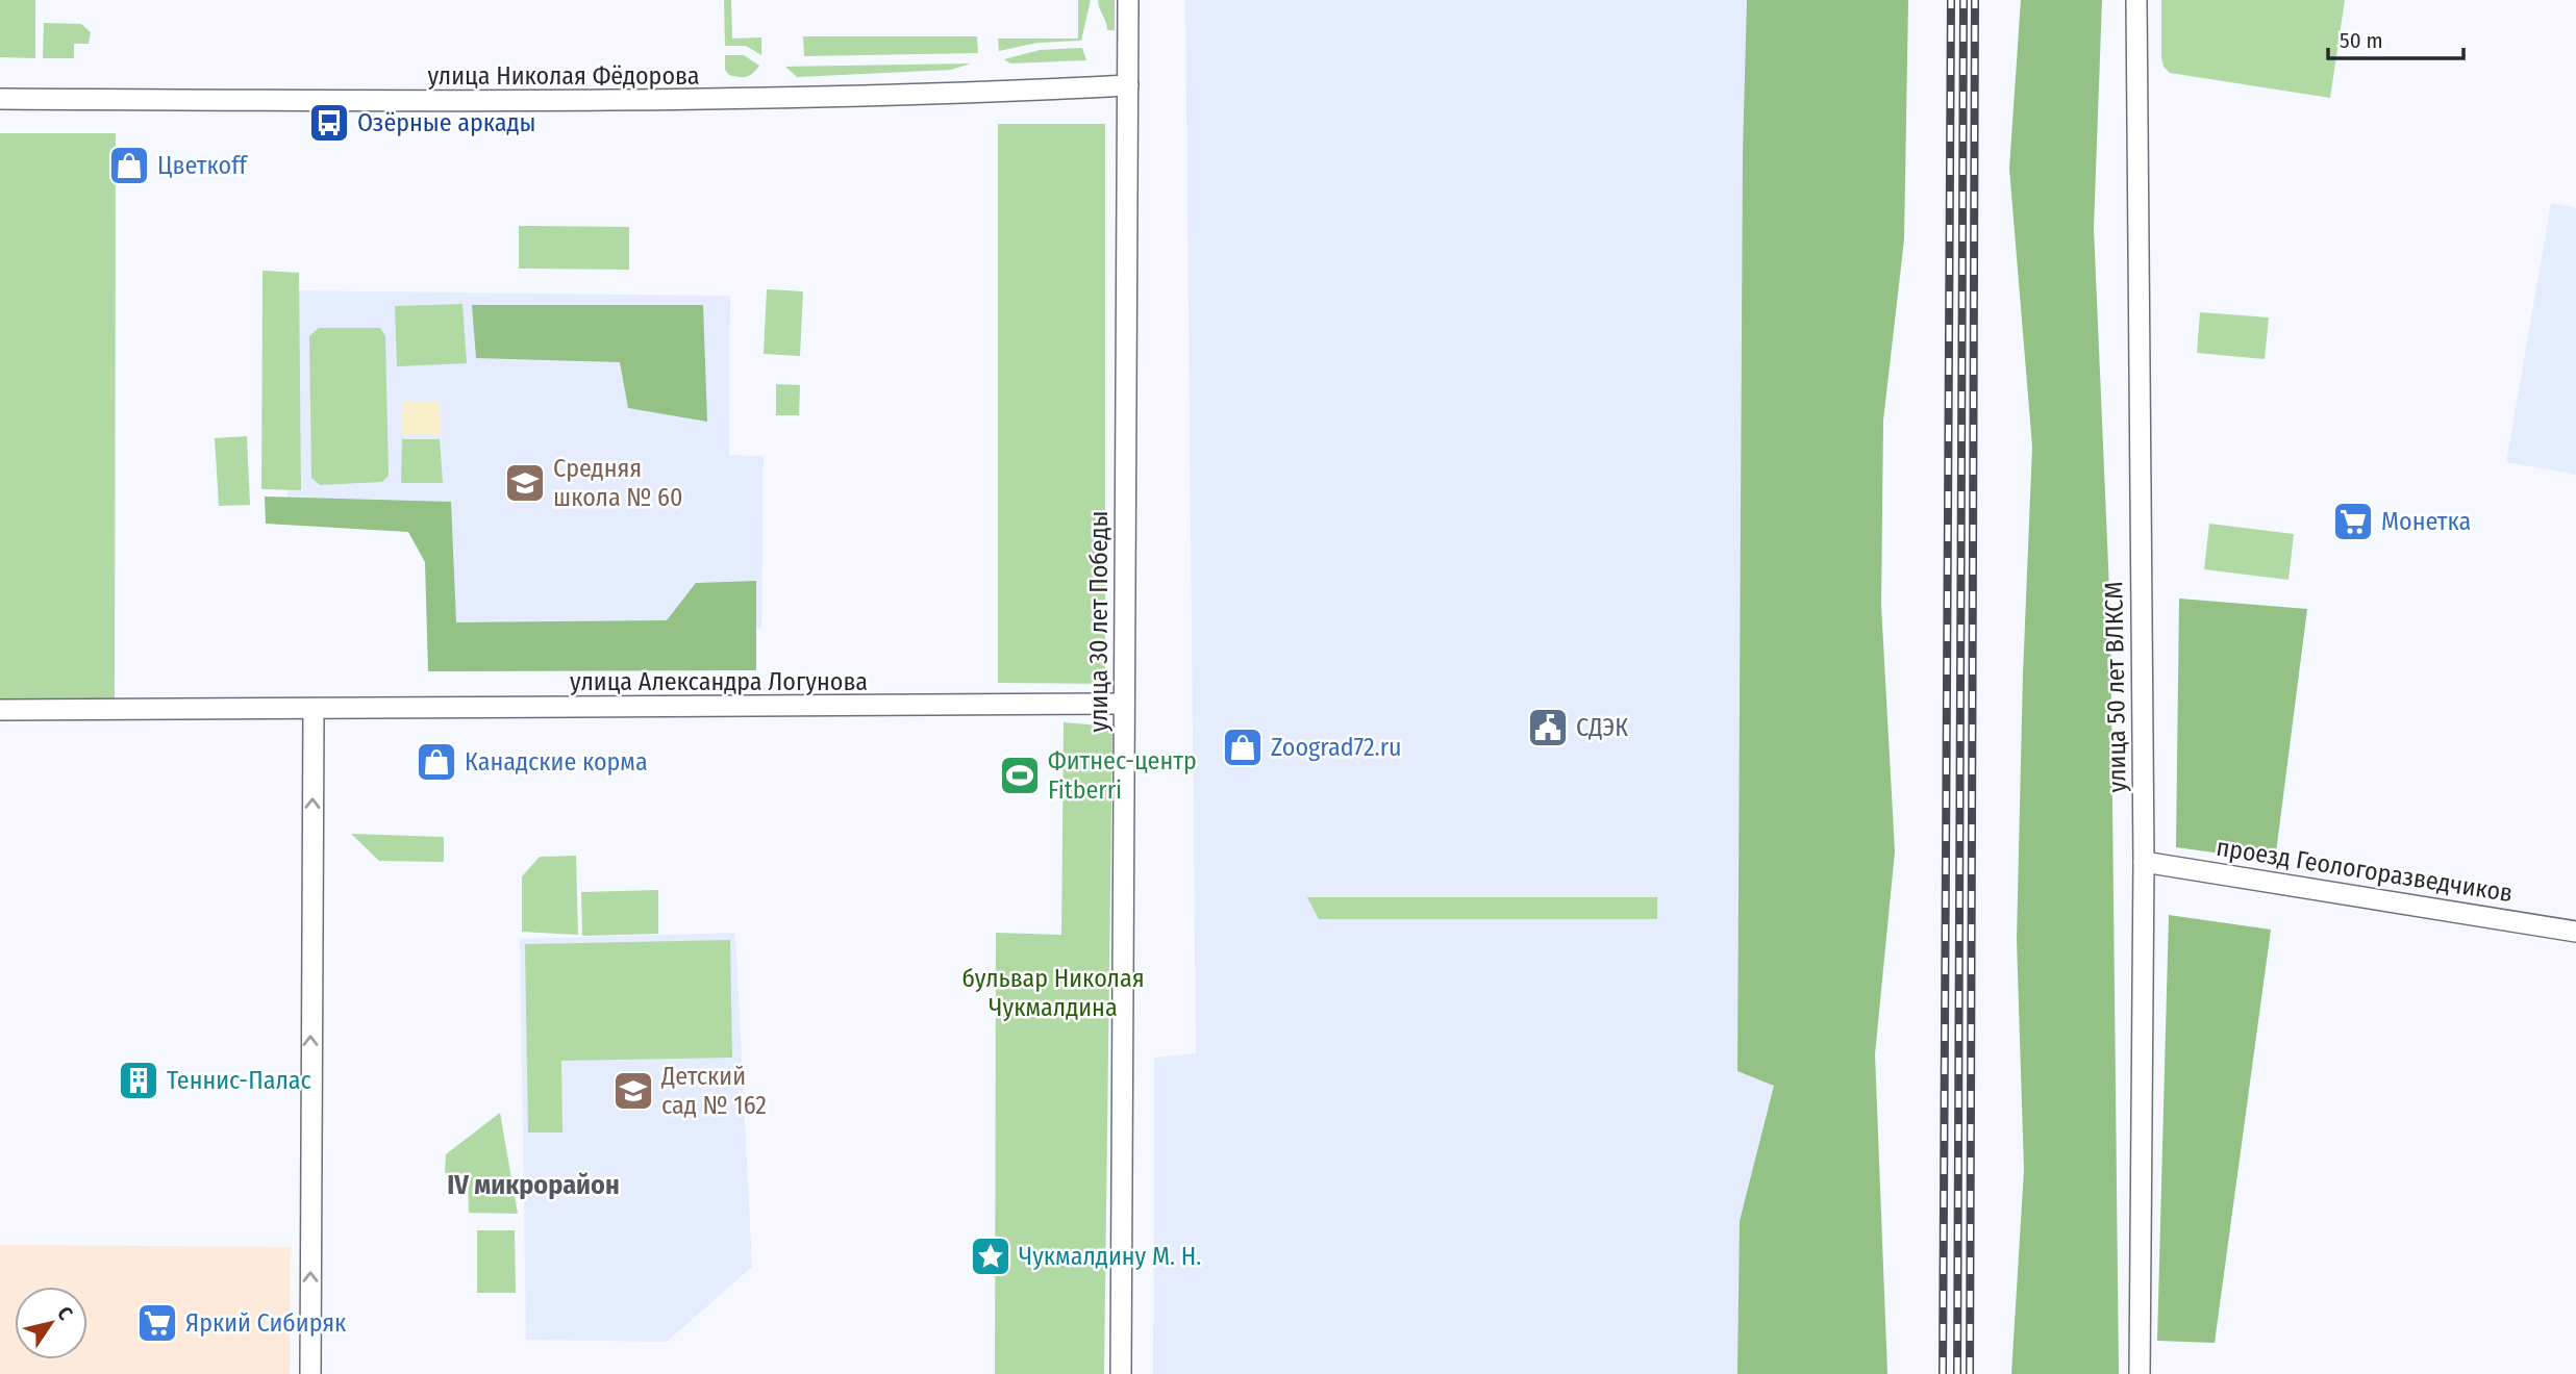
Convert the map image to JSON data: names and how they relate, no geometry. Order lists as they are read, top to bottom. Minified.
{"streets":{"street":["улица Николая Фёдорова","улица 30 лет Победы","улица Александра Логунова","улица 50 лет ВЛКСМ","проезд Геологоразведчиков"]},"crossings":[["улица Николая Фёдорова","улица 30 лет Победы"],["улица 30 лет Победы","улица Александра Логунова"],["улица 50 лет ВЛКСМ","проезд Геологоразведчиков"]],"districts":["IV микрорайон"],"parks":["бульвар Николая Чукмалдина"],"places":{"bus stop":["Озёрные аркады"],"shop":["Цветкоff","Zoograd72.ru","Канадские корма"],"school or university":["Средняя школа № 60","Детский сад № 162"],"supermarket":["Монетка","Яркий Сибиряк"],"public building":["СДЭК"],"sports":["Фитнес-центр Fitberri"],"building":["Теннис-Палас"],"place":["Чукмалдину М. Н."]},"scale_bar":"50 m","north":"top right"}
